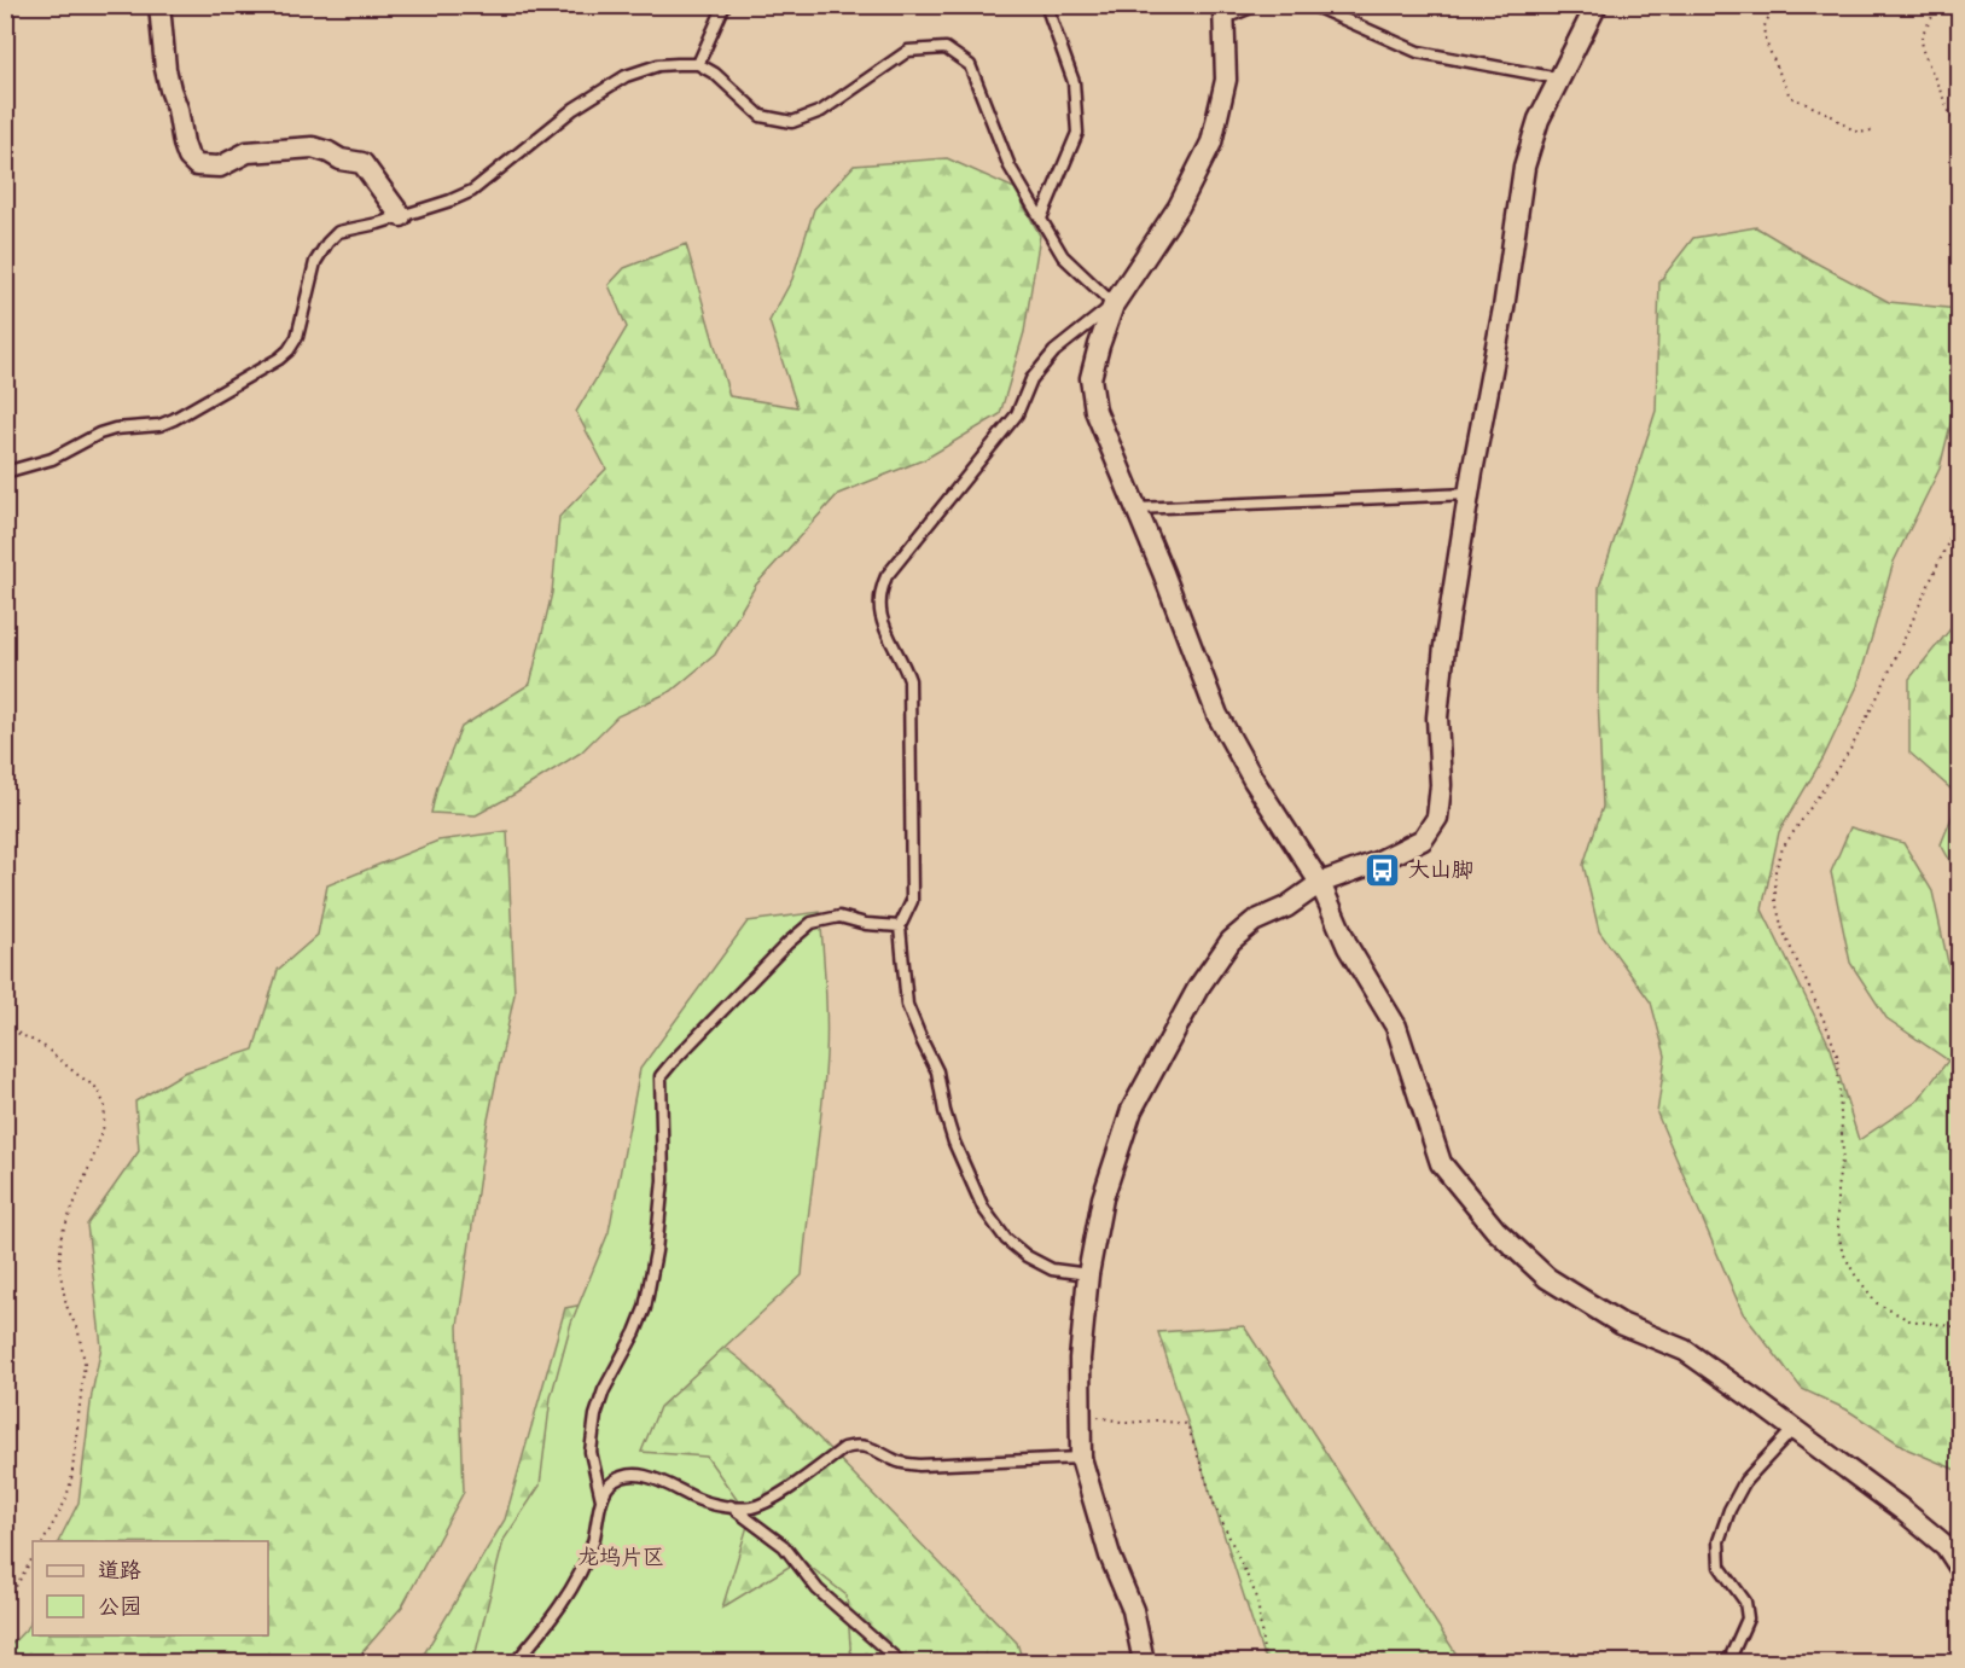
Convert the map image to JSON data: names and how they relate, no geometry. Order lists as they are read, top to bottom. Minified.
{"parks":["龙坞片区"],"places":{"bus stop":["大山脚"]},"legend":["道路","公园"]}
